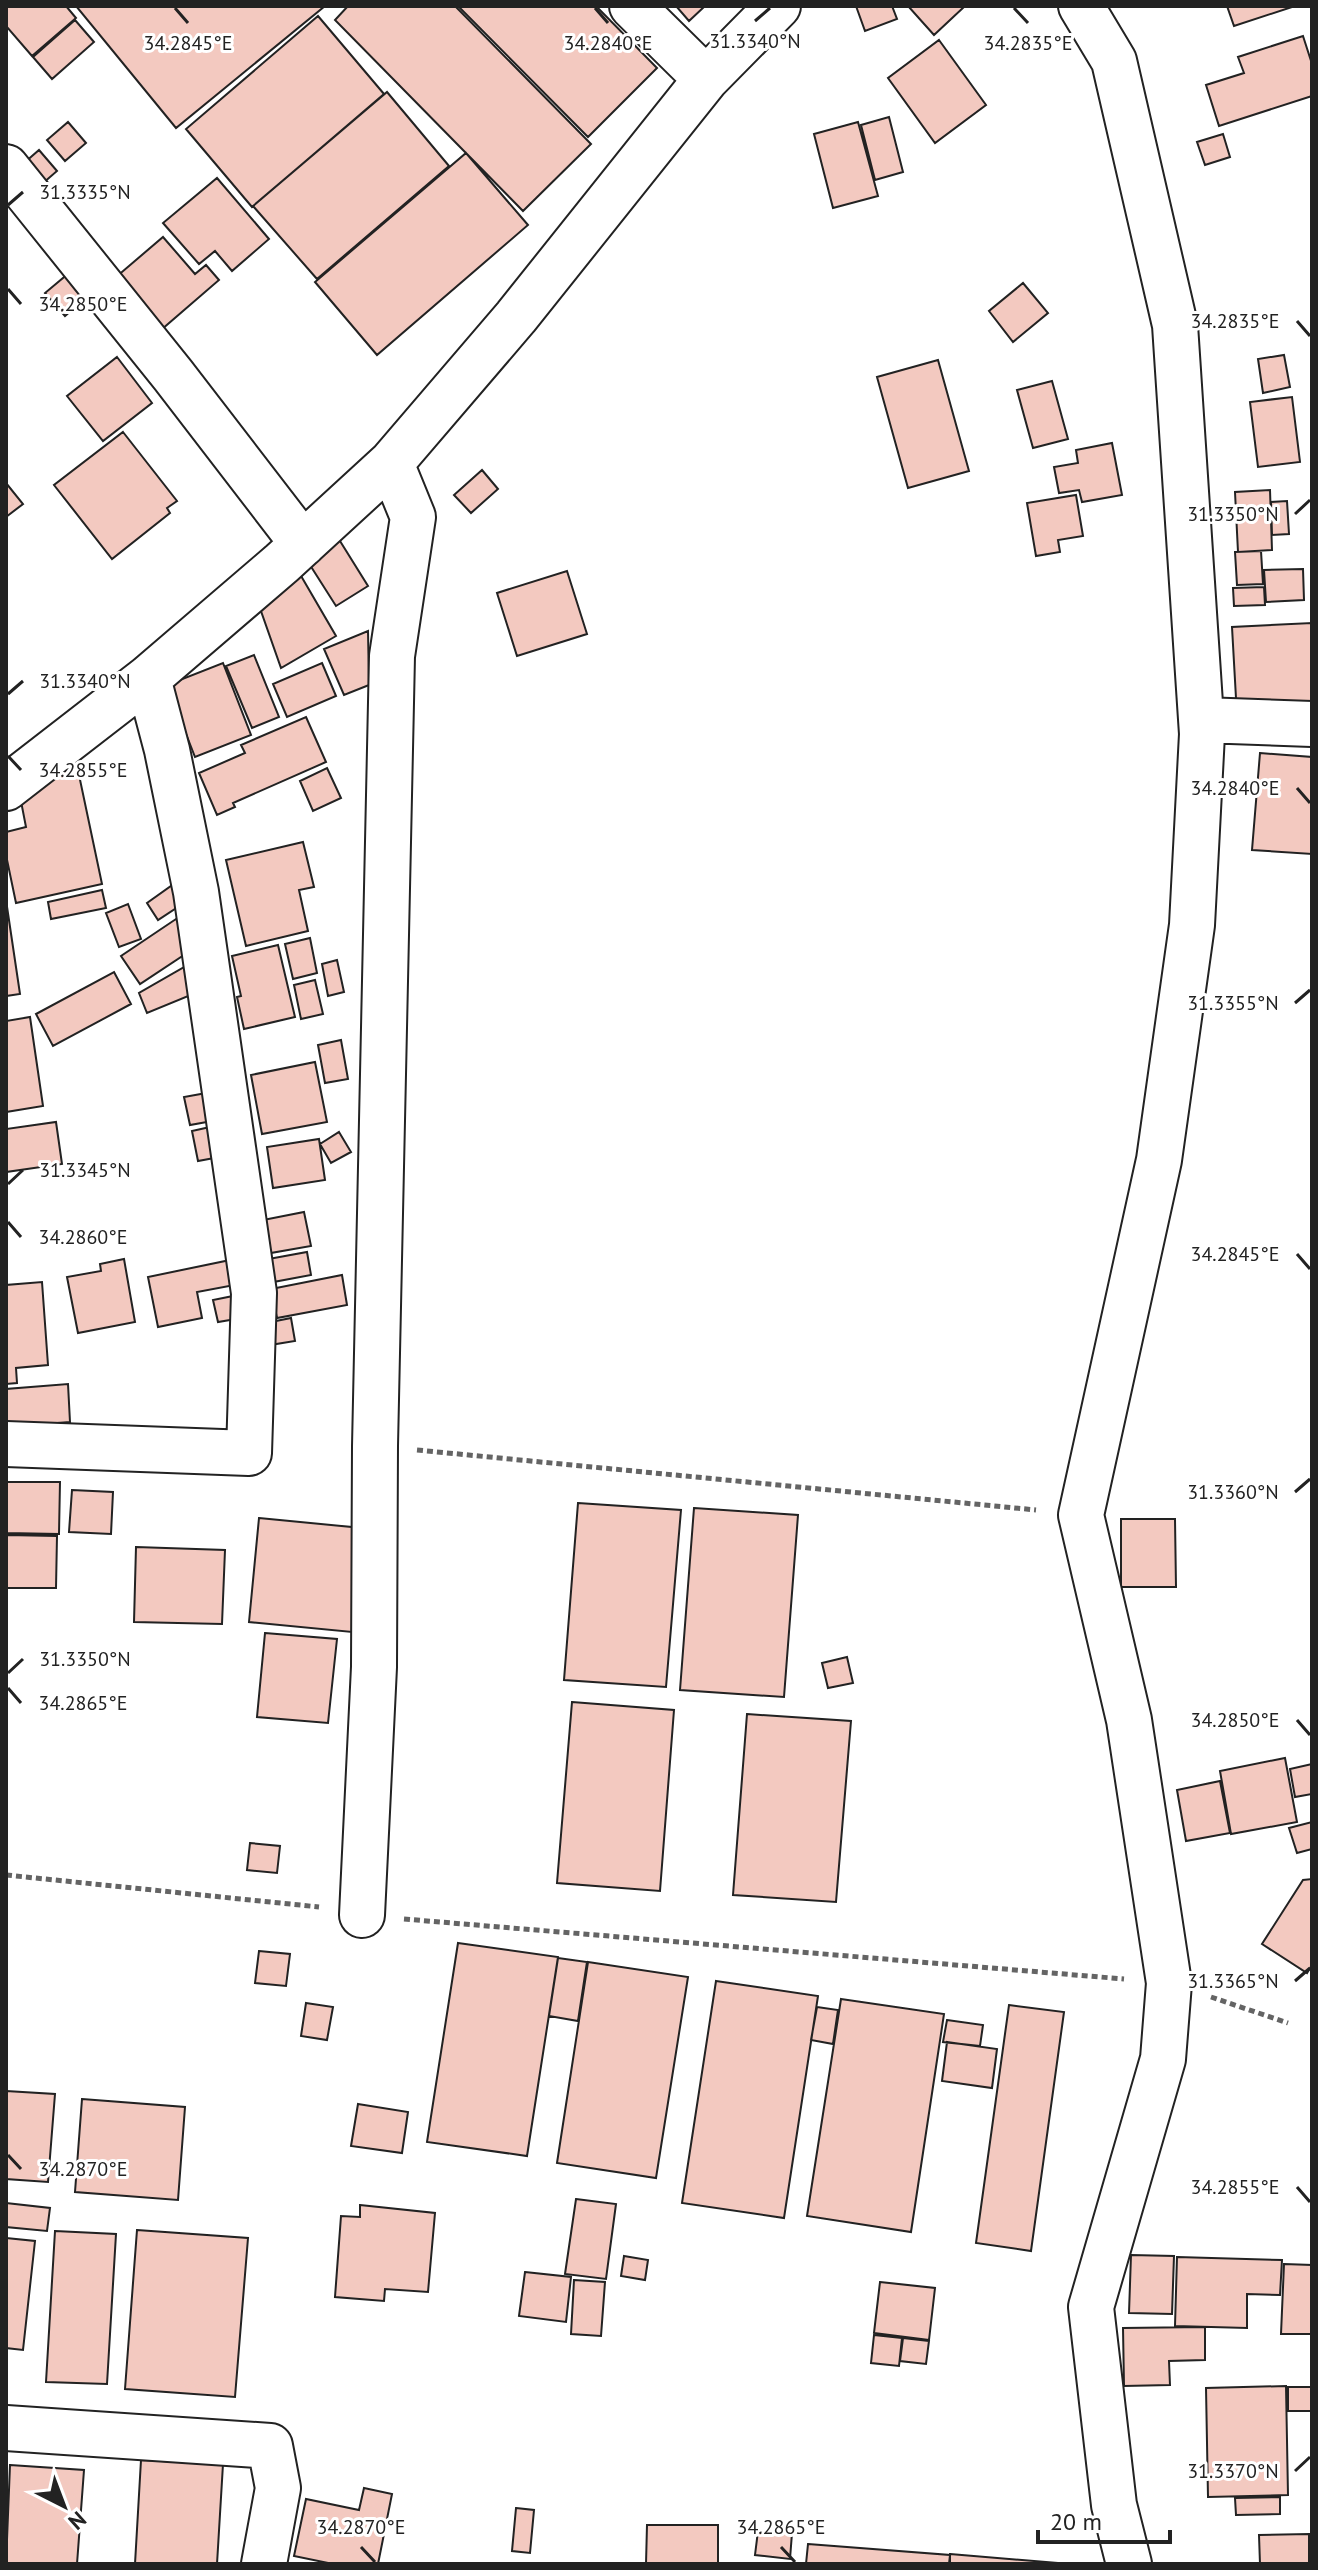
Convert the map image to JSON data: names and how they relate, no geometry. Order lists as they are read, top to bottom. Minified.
{"scale_bar":"20 m","north":"bottom right","coordinates":["31.3340°N","34.2845°E","34.2840°E","34.2835°E","31.3335°N","34.2850°E","31.3350°N","34.2855°E","31.3355°N","31.3345°N","34.2860°E","31.3360°N","34.2865°E","31.3365°N","34.2870°E","31.3370°N"]}
